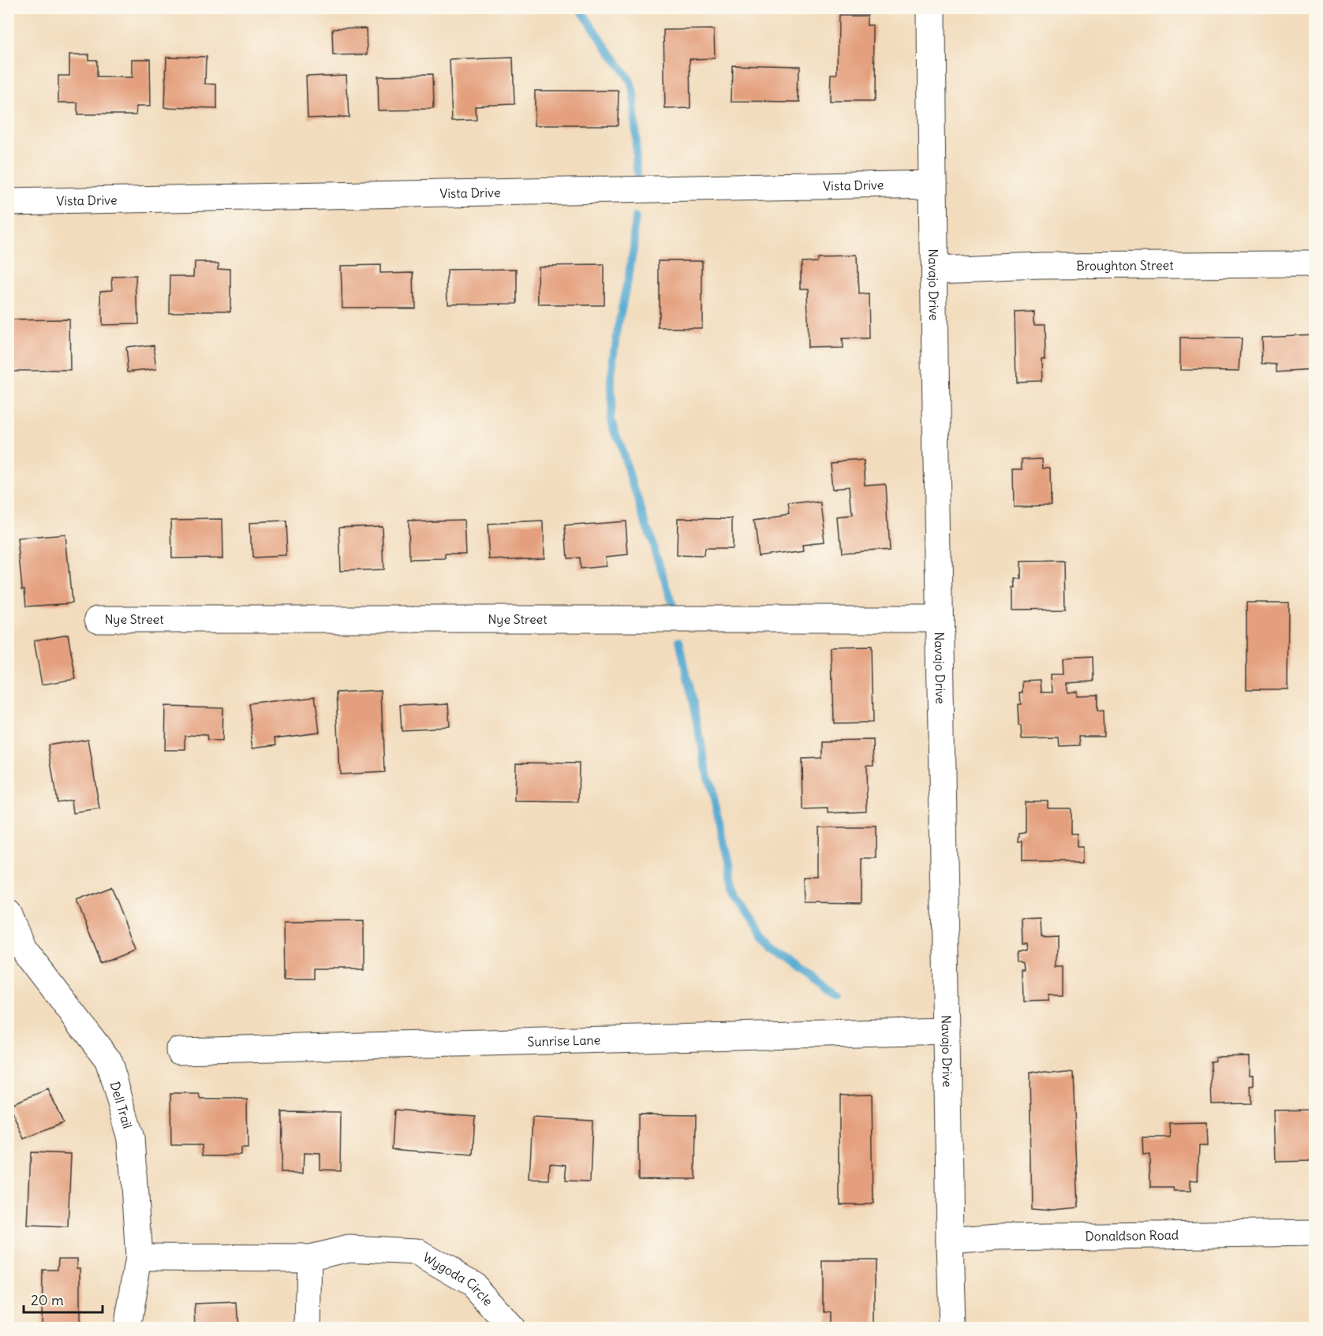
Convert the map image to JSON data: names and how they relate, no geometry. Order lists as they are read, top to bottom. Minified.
{"streets":{"street":["Vista Drive","Broughton Street","Navajo Drive","Nye Street","Sunrise Lane","Dell Trail","Donaldson Road","Wygoda Circle"]},"crossings":[["Vista Drive","Navajo Drive"],["Broughton Street","Navajo Drive"],["Navajo Drive","Nye Street"],["Navajo Drive","Sunrise Lane"],["Navajo Drive","Donaldson Road"],["Dell Trail","Wygoda Circle"]],"scale_bar":"20 m"}
